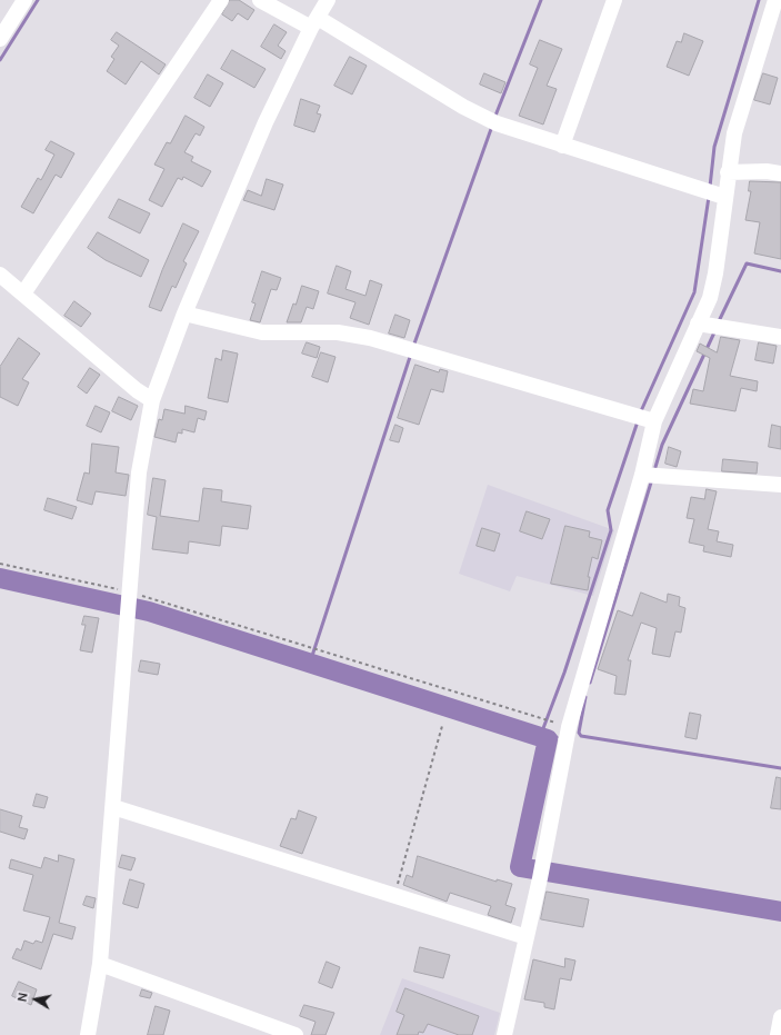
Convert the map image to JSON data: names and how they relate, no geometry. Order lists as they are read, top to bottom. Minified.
{"north":"left"}
